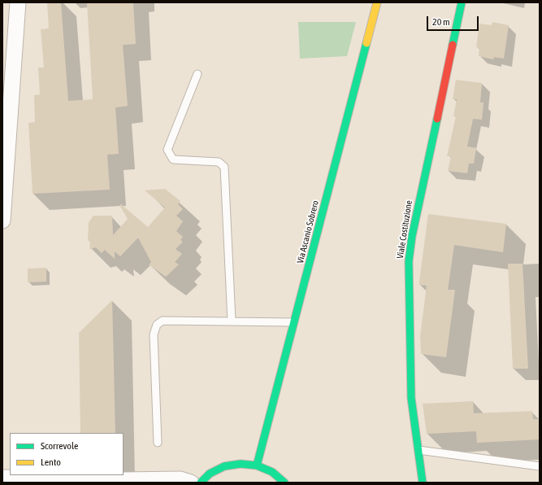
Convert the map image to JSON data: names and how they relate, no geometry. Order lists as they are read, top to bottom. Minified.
{"streets":{"street":["Viale Costituzione","Via Ascanio Sobrero"]},"legend":["Scorrevole","Lento"],"scale_bar":"20 m"}
